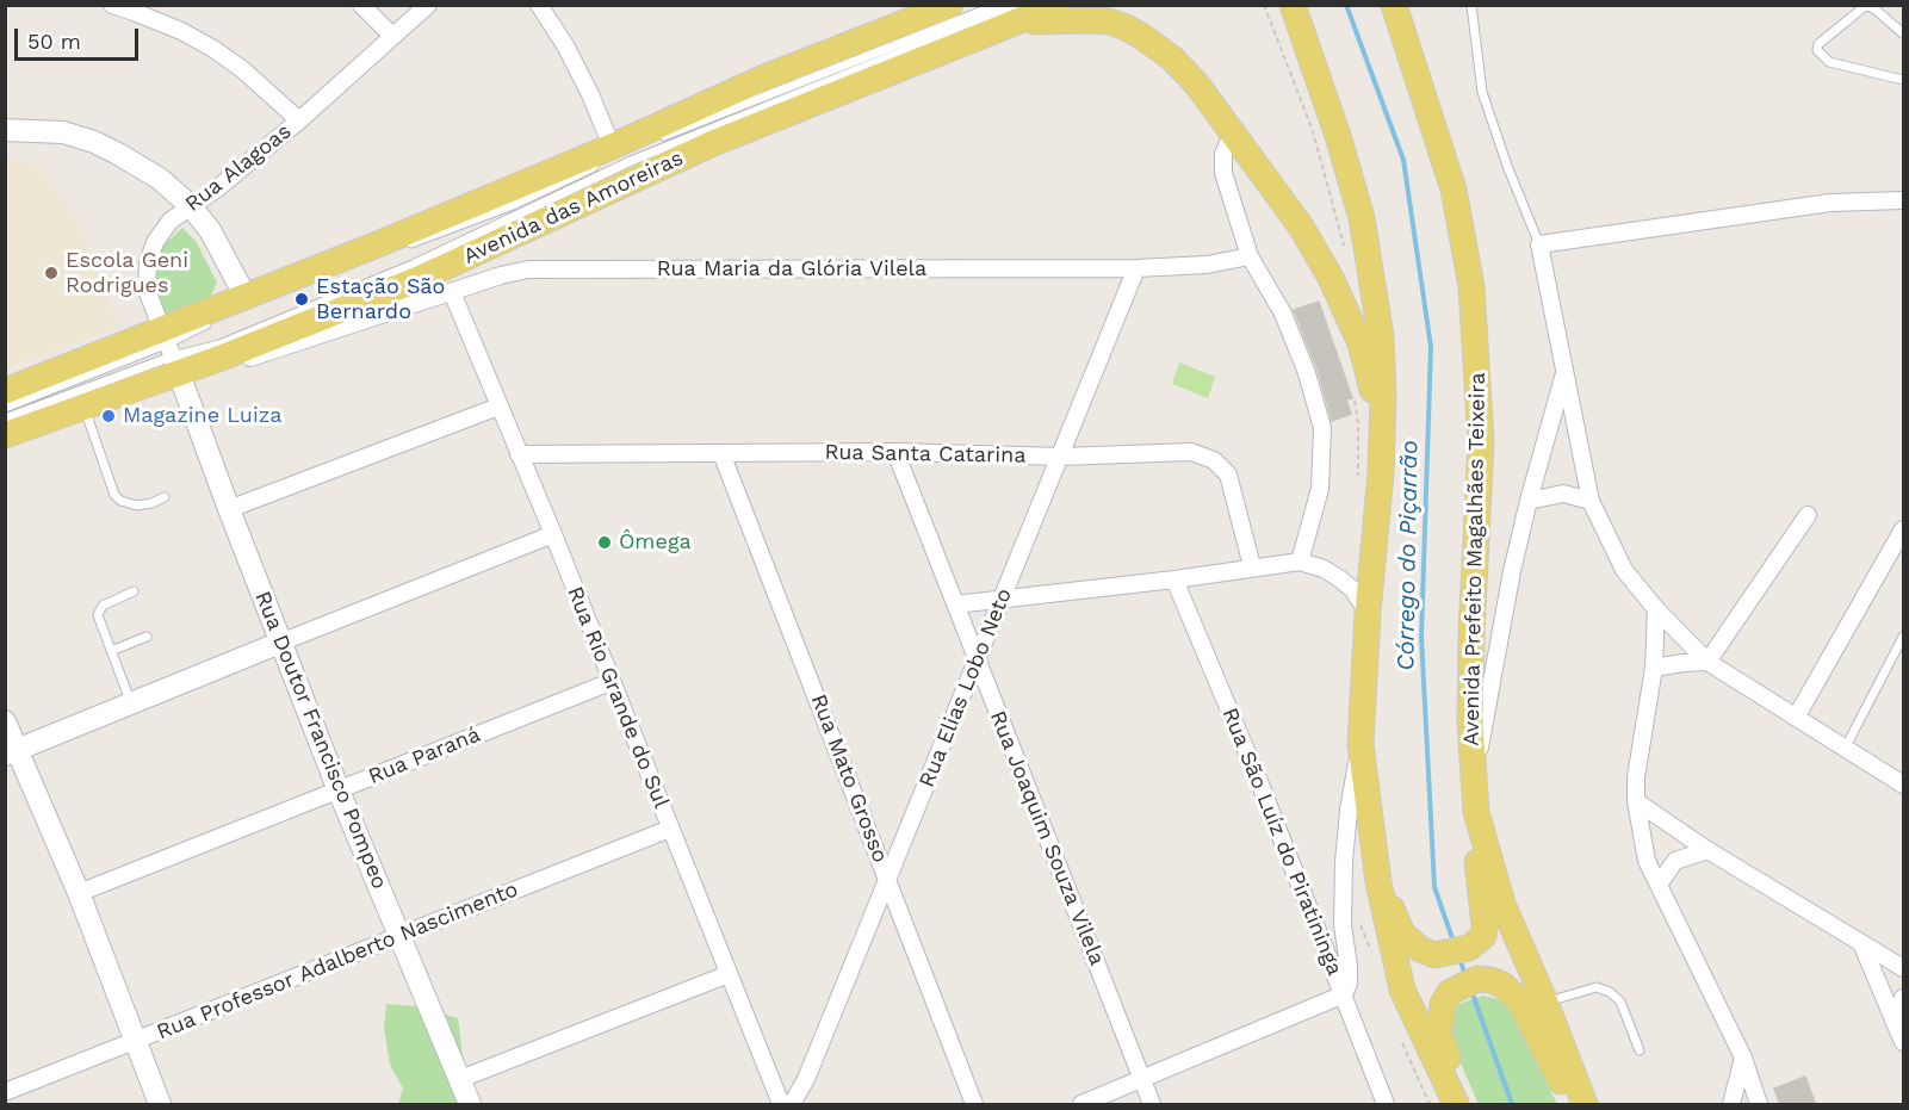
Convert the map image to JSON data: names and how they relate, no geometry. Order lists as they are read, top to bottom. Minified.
{"streets":{"main road":["Avenida das Amoreiras","Avenida Prefeito Magalhães Teixeira"],"street":["Rua Alagoas","Rua Maria da Glória Vilela","Rua Santa Catarina","Rua Elias Lobo Neto","Rua Rio Grande do Sul","Rua Doutor Francisco Pompeo","Rua Paraná","Rua Mato Grosso","Rua Joaquim Souza Vilela","Rua São Luíz do Piratininga","Rua Professor Adalberto Nascimento"]},"crossings":[["Rua Alagoas","Avenida das Amoreiras"],["Rua Alagoas","Rua Doutor Francisco Pompeo"],["Avenida das Amoreiras","Rua Maria da Glória Vilela"],["Avenida das Amoreiras","Rua Doutor Francisco Pompeo"],["Rua Maria da Glória Vilela","Rua Elias Lobo Neto"],["Rua Maria da Glória Vilela","Rua Rio Grande do Sul"],["Rua Santa Catarina","Rua Elias Lobo Neto"],["Rua Santa Catarina","Rua Rio Grande do Sul"],["Rua Santa Catarina","Rua Mato Grosso"],["Rua Santa Catarina","Rua Joaquim Souza Vilela"],["Rua Elias Lobo Neto","Rua Mato Grosso"],["Rua Elias Lobo Neto","Rua Joaquim Souza Vilela"],["Rua Rio Grande do Sul","Rua Paraná"],["Rua Rio Grande do Sul","Rua Professor Adalberto Nascimento"],["Rua Doutor Francisco Pompeo","Rua Paraná"],["Rua Doutor Francisco Pompeo","Rua Professor Adalberto Nascimento"]],"water":["Córrego do Piçarrão"],"places":["Escola Geni Rodrigues","Estação São Bernardo","Magazine Luiza","Ômega"],"scale_bar":"50 m"}
